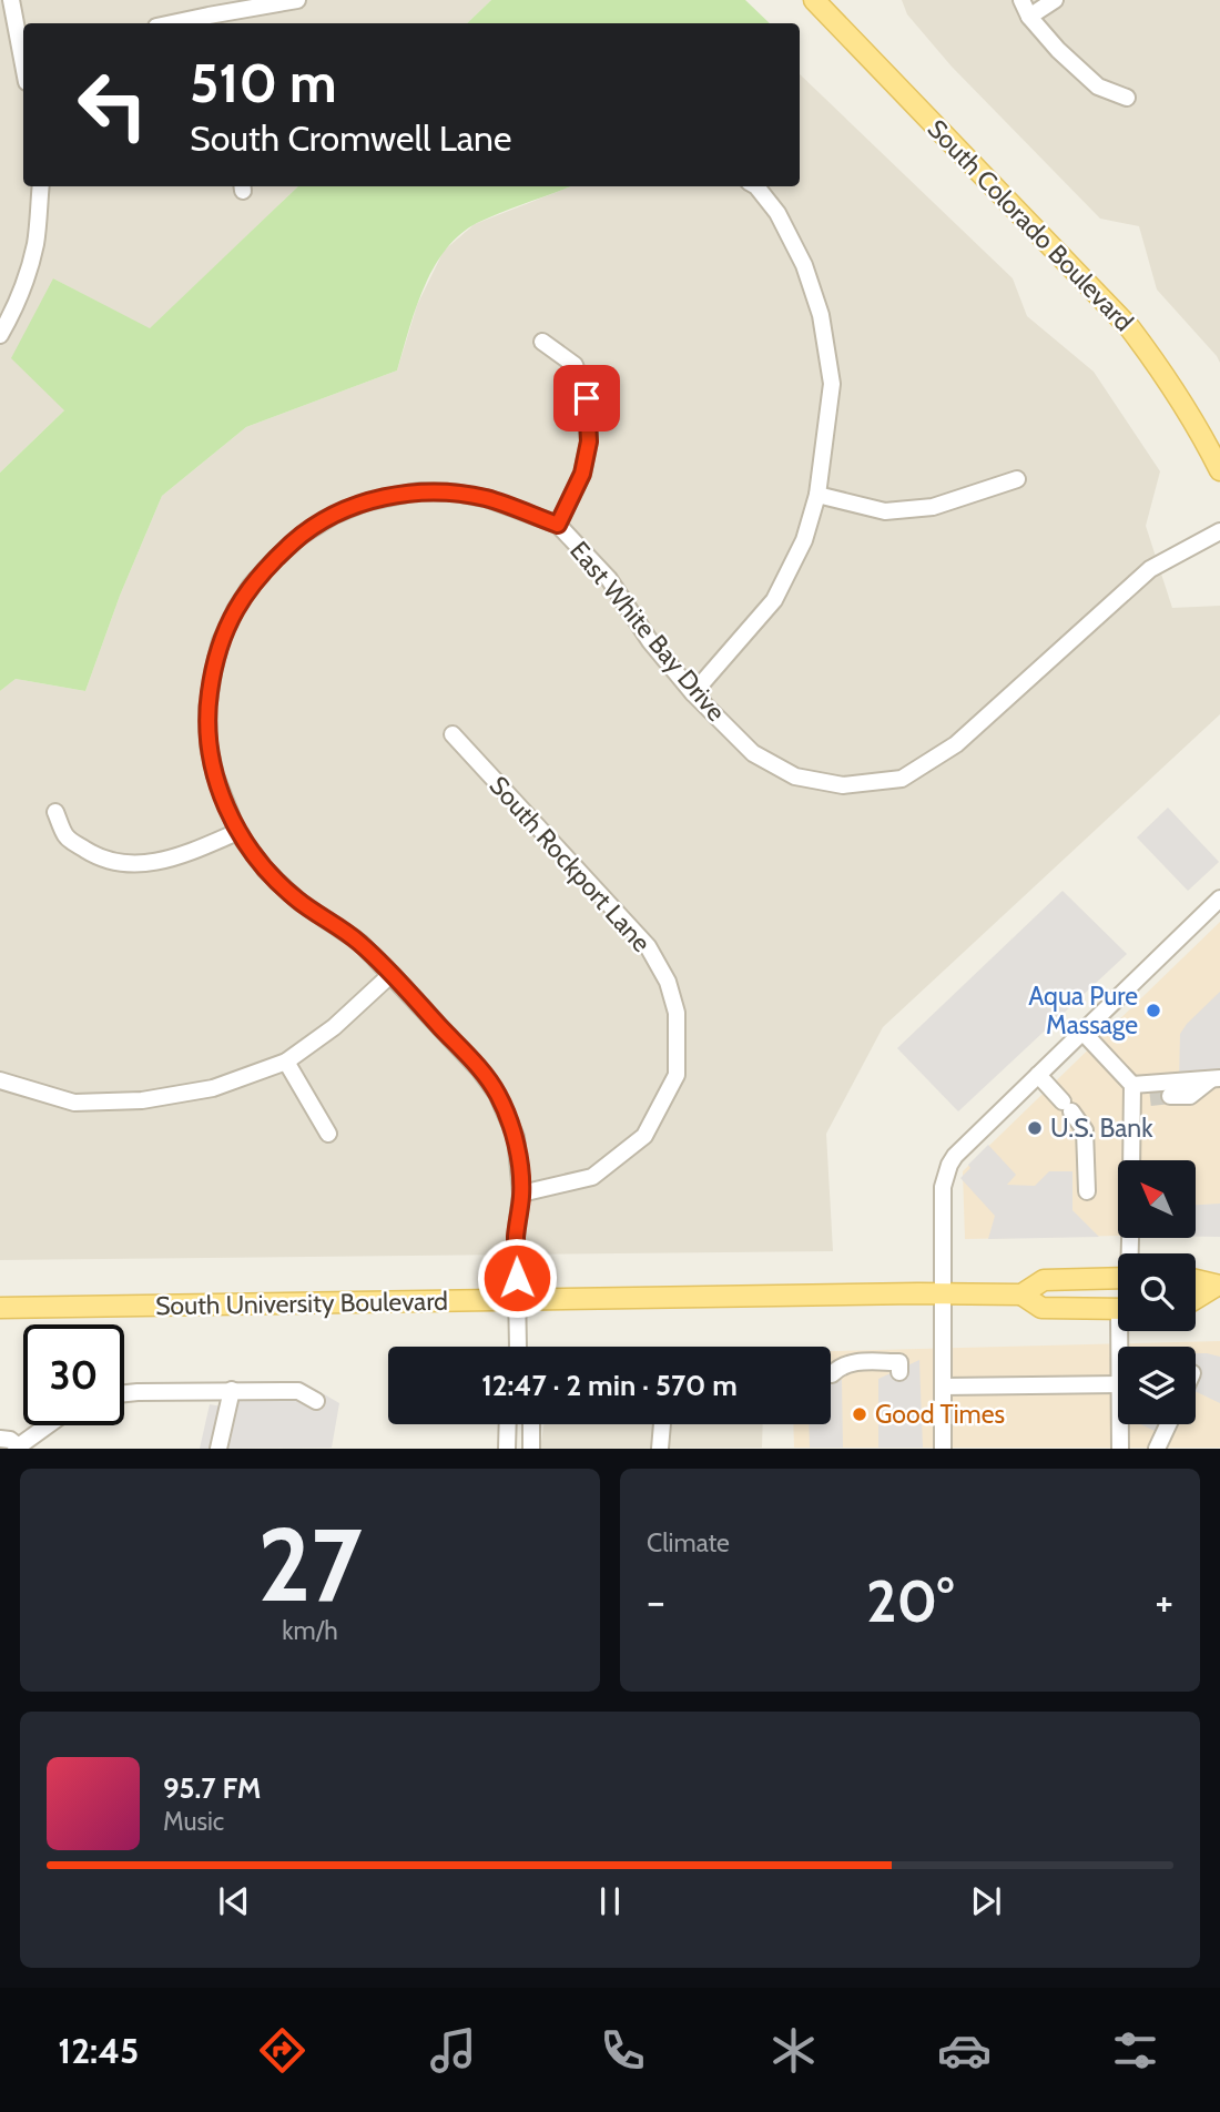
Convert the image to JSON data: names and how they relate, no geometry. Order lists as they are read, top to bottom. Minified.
{"streets":{"main road":["South Colorado Boulevard","South University Boulevard"],"street":["East White Bay Drive","South Rockport Lane"]},"crossings":[["East White Bay Drive","South Rockport Lane"],["East White Bay Drive","South University Boulevard"]],"places":["Aqua Pure Massage","U.S. Bank","Good Times"],"north":"top left","page":{"turn":["510 m","South Cromwell Lane"],"limit":"30","trip":"12:47 · 2 min · 570 m","tile":[["27","km/h"],"Climate"],"heat":["−","20°","+"],"song":["95.7 FM","Music"],"tabs":"12:45"}}
